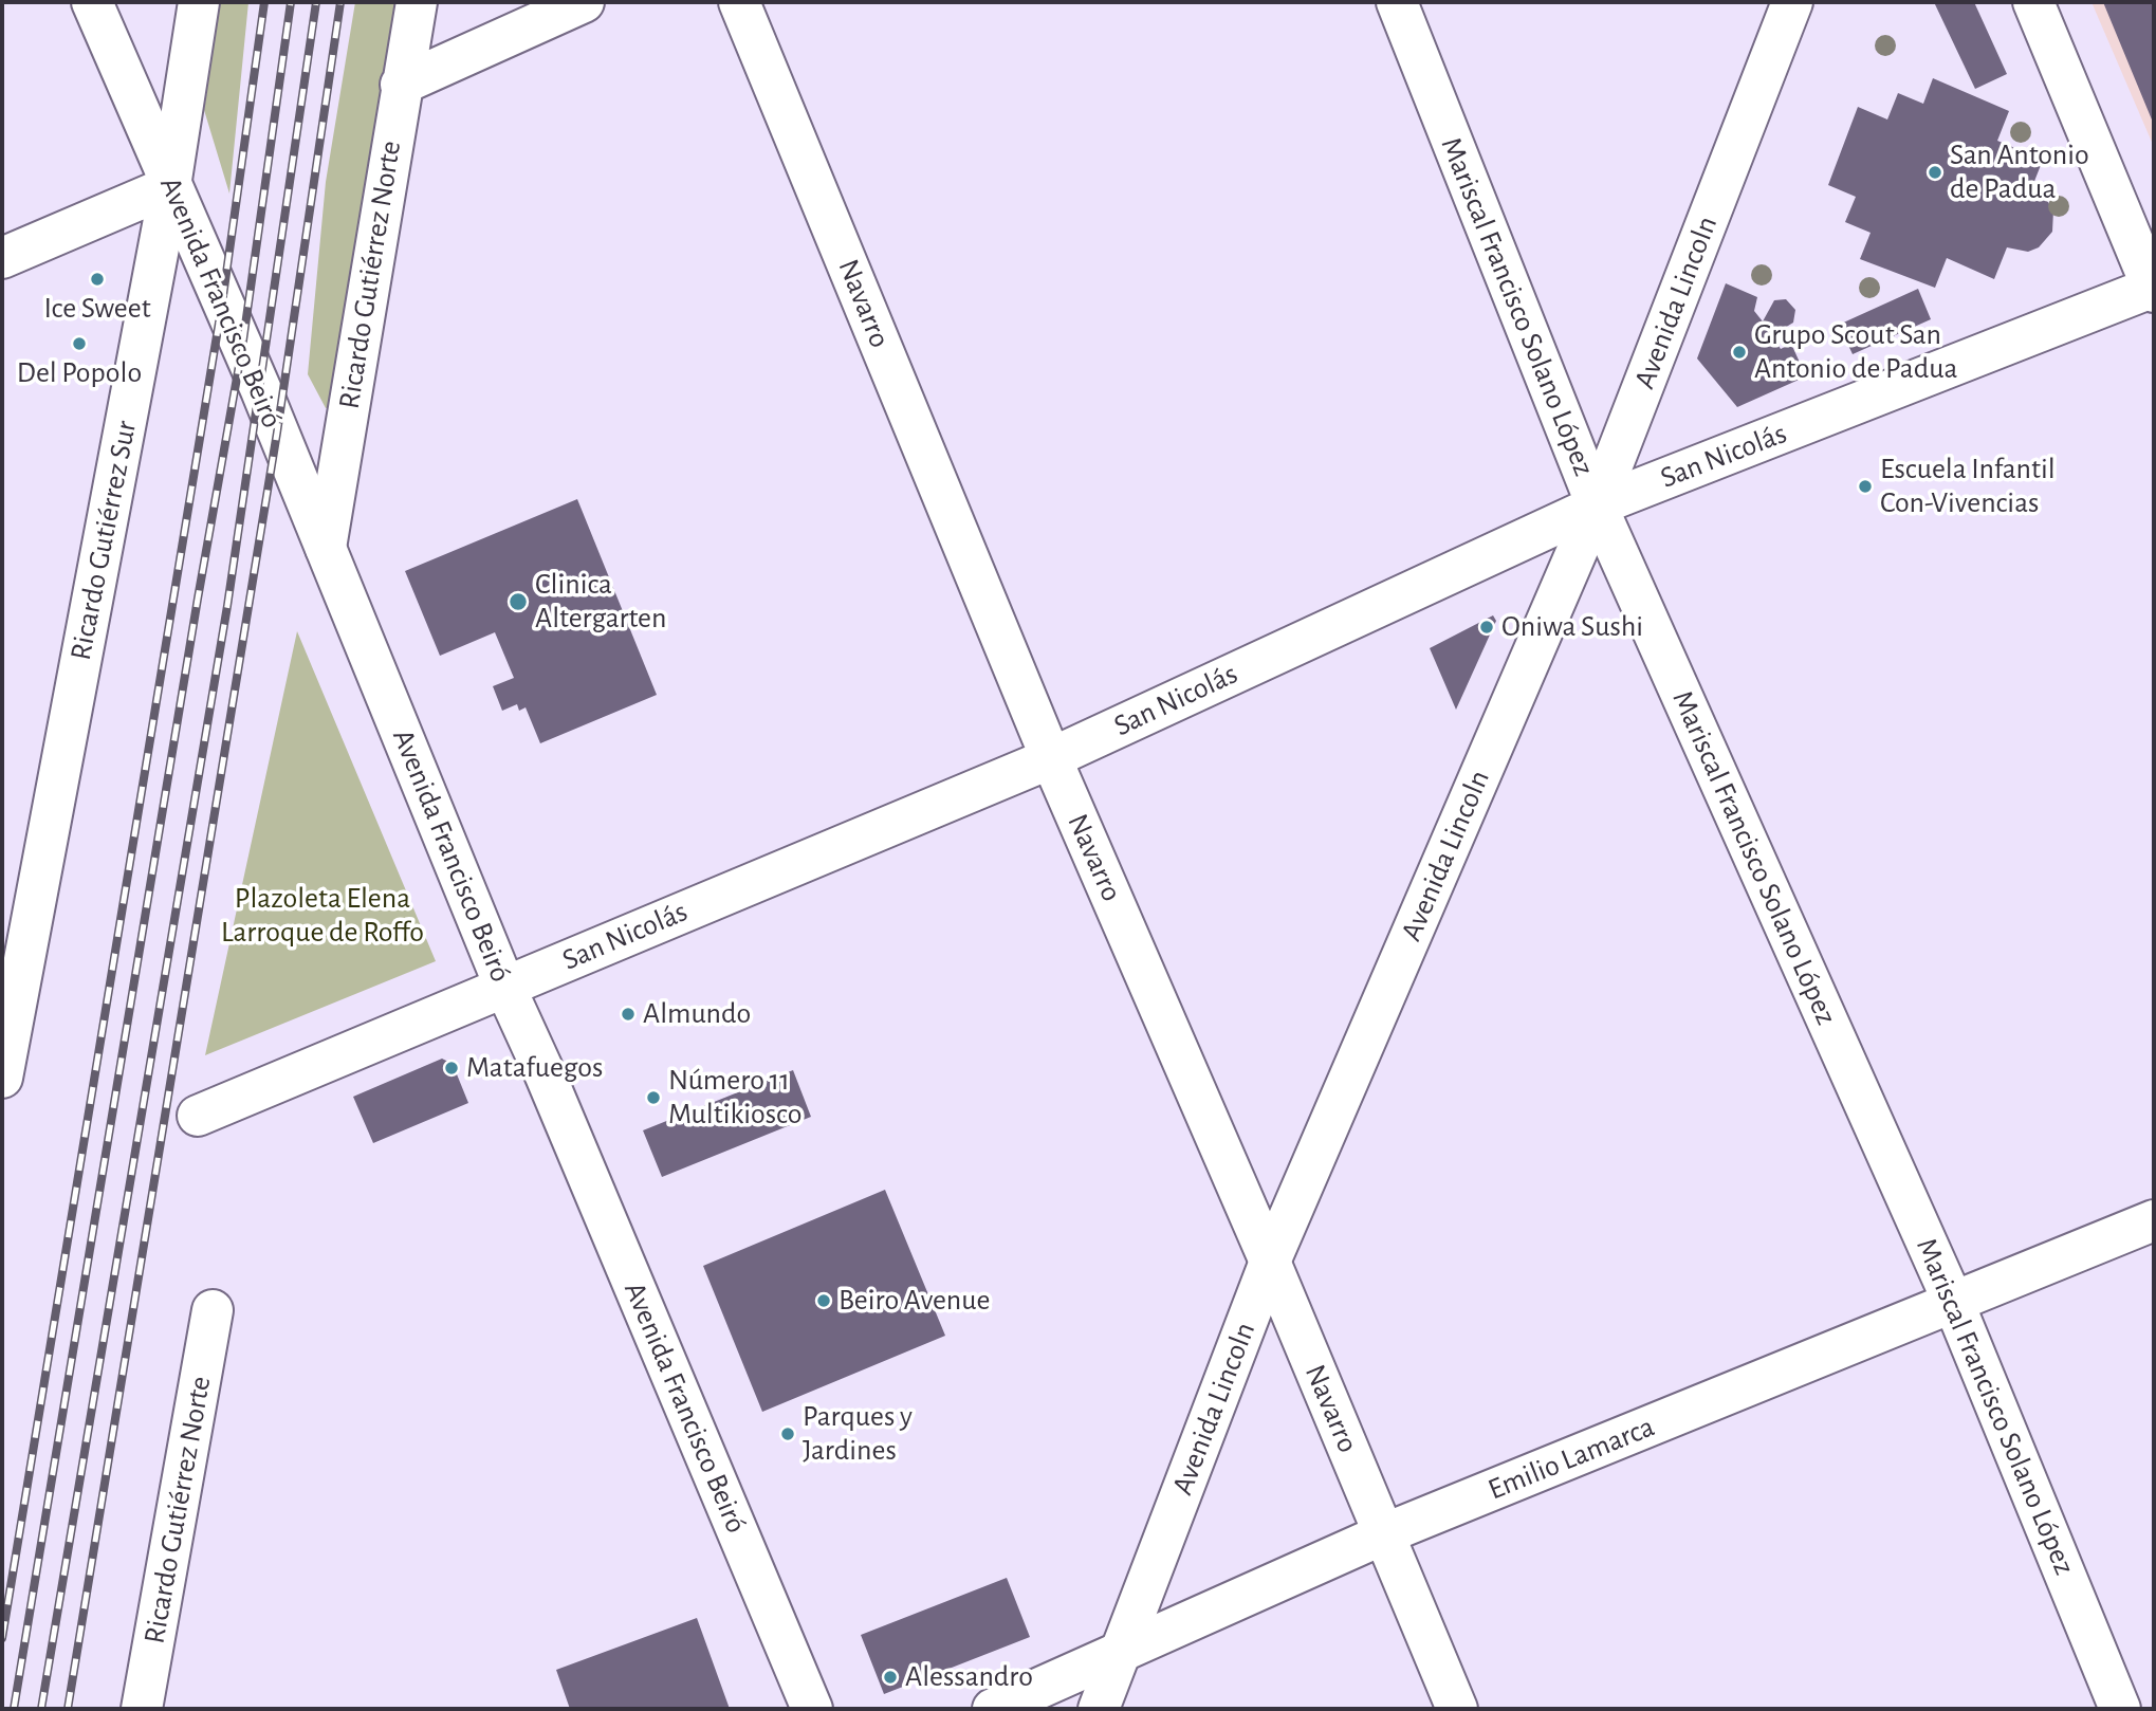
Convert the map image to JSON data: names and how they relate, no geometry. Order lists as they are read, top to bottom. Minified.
{"streets":{"street":["Ricardo Gutiérrez Norte","Avenida Francisco Beiró","Avenida Lincoln","Navarro","Mariscal Francisco Solano López","San Nicolás","Ricardo Gutiérrez Sur","Emilio Lamarca"]},"crossings":[["Ricardo Gutiérrez Norte","Avenida Francisco Beiró"],["Avenida Francisco Beiró","San Nicolás"],["Avenida Francisco Beiró","Ricardo Gutiérrez Sur"],["Avenida Lincoln","Navarro"],["Avenida Lincoln","Mariscal Francisco Solano López"],["Avenida Lincoln","San Nicolás"],["Avenida Lincoln","Emilio Lamarca"],["Navarro","San Nicolás"],["Navarro","Emilio Lamarca"],["Mariscal Francisco Solano López","San Nicolás"],["Mariscal Francisco Solano López","Emilio Lamarca"]],"parks":["Plazoleta Elena Larroque de Roffo"],"places":["San Antonio de Padua","Ice Sweet","Del Popolo","Grupo Scout San Antonio de Padua","Escuela Infantil Con-Vivencias","Clinica Altergarten","Oniwa Sushi","Almundo","Matafuegos","Número 11 Multikiosco","Beiro Avenue","Parques y Jardines","Alessandro"]}
